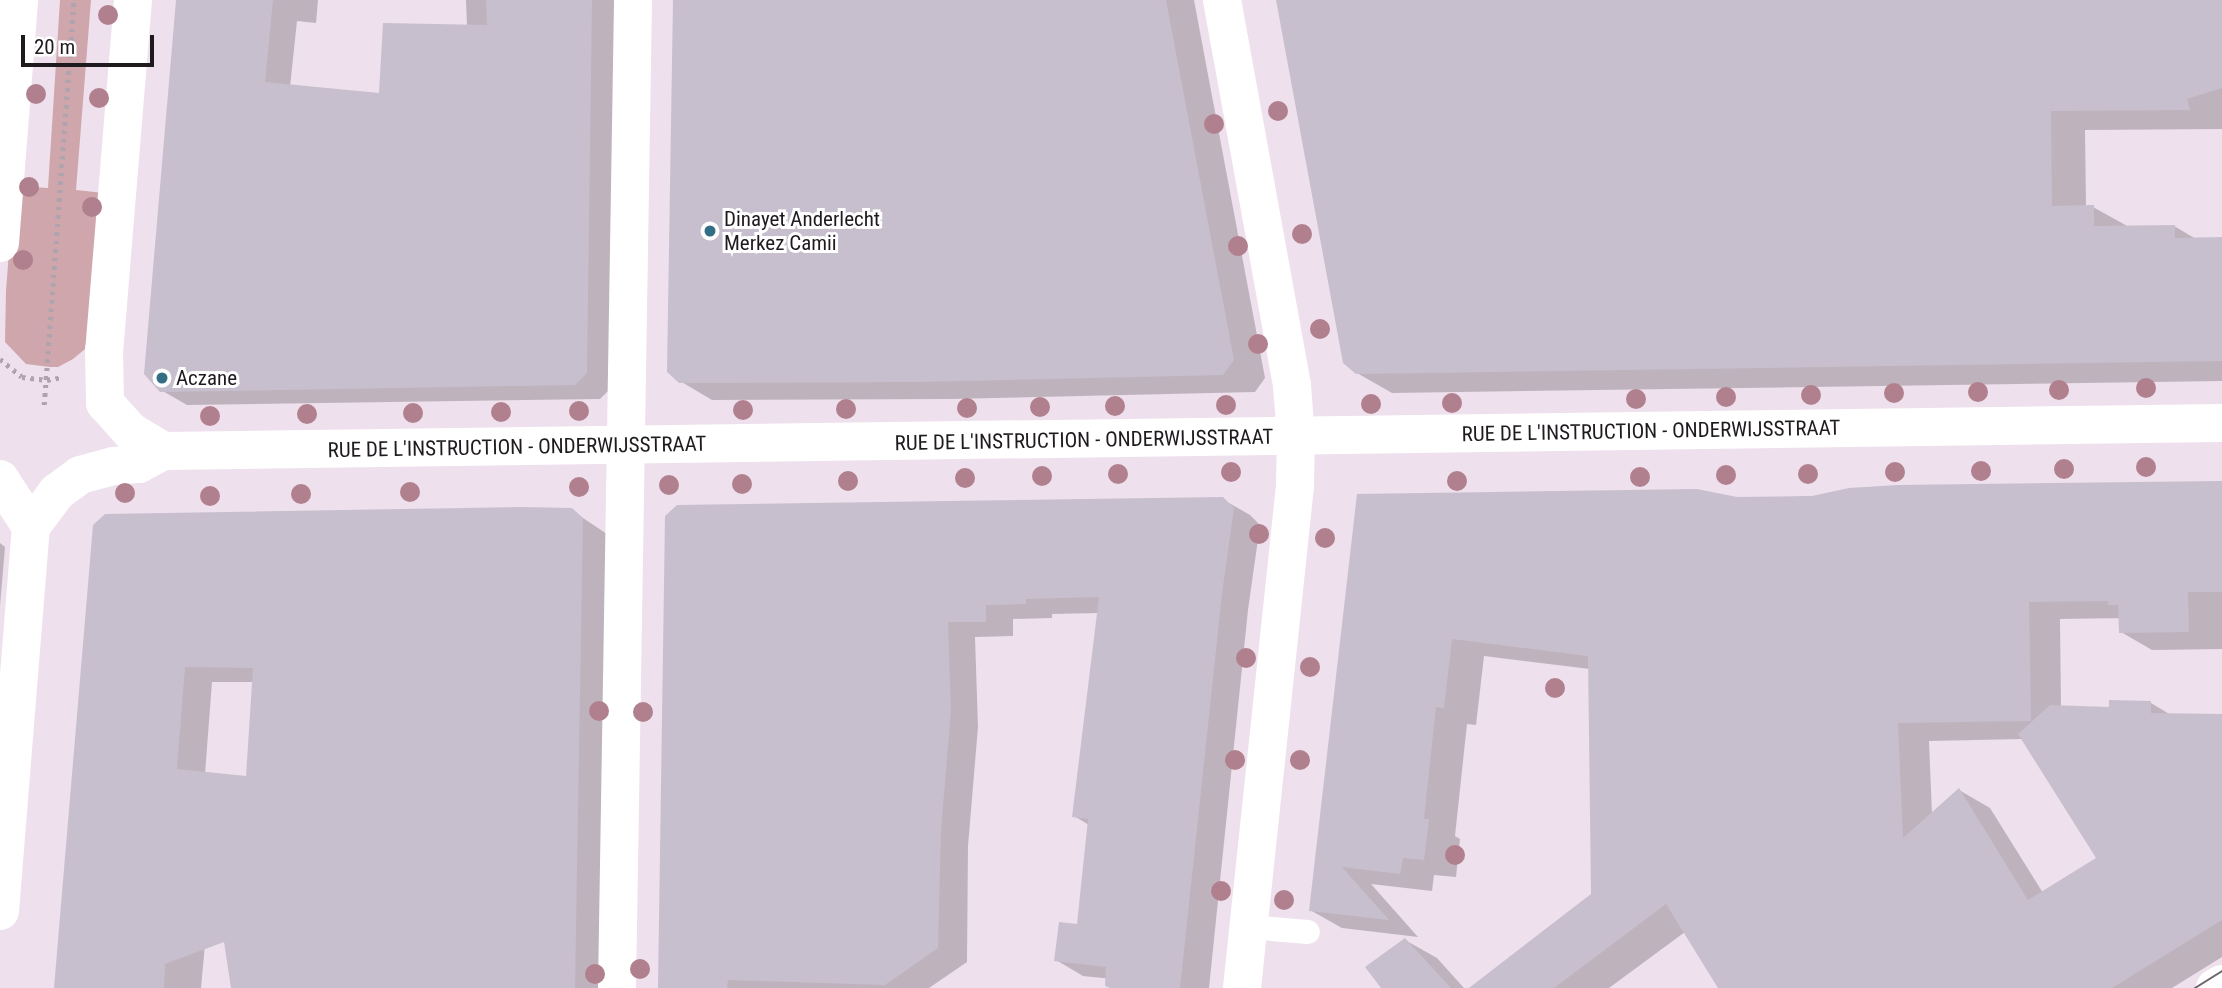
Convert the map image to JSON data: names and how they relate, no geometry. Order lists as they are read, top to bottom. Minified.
{"streets":{"street":["RUE DE L'INSTRUCTION - ONDERWIJSSTRAAT"]},"places":["Dinayet Anderlecht Merkez Camii","Aczane"],"scale_bar":"20 m"}
